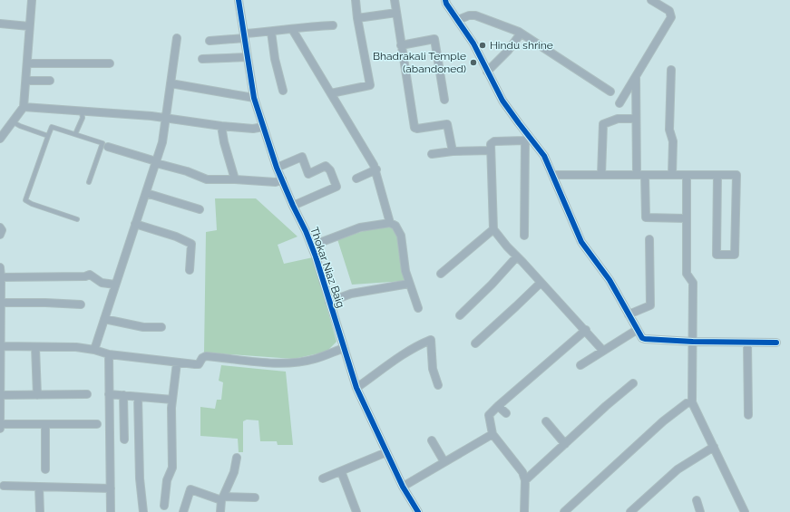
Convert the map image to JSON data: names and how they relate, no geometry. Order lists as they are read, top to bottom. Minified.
{"streets":{"street":["Thokar Niaz Baig"]},"places":["Hindu shrine","Bhadrakali Temple (abandoned)"]}
